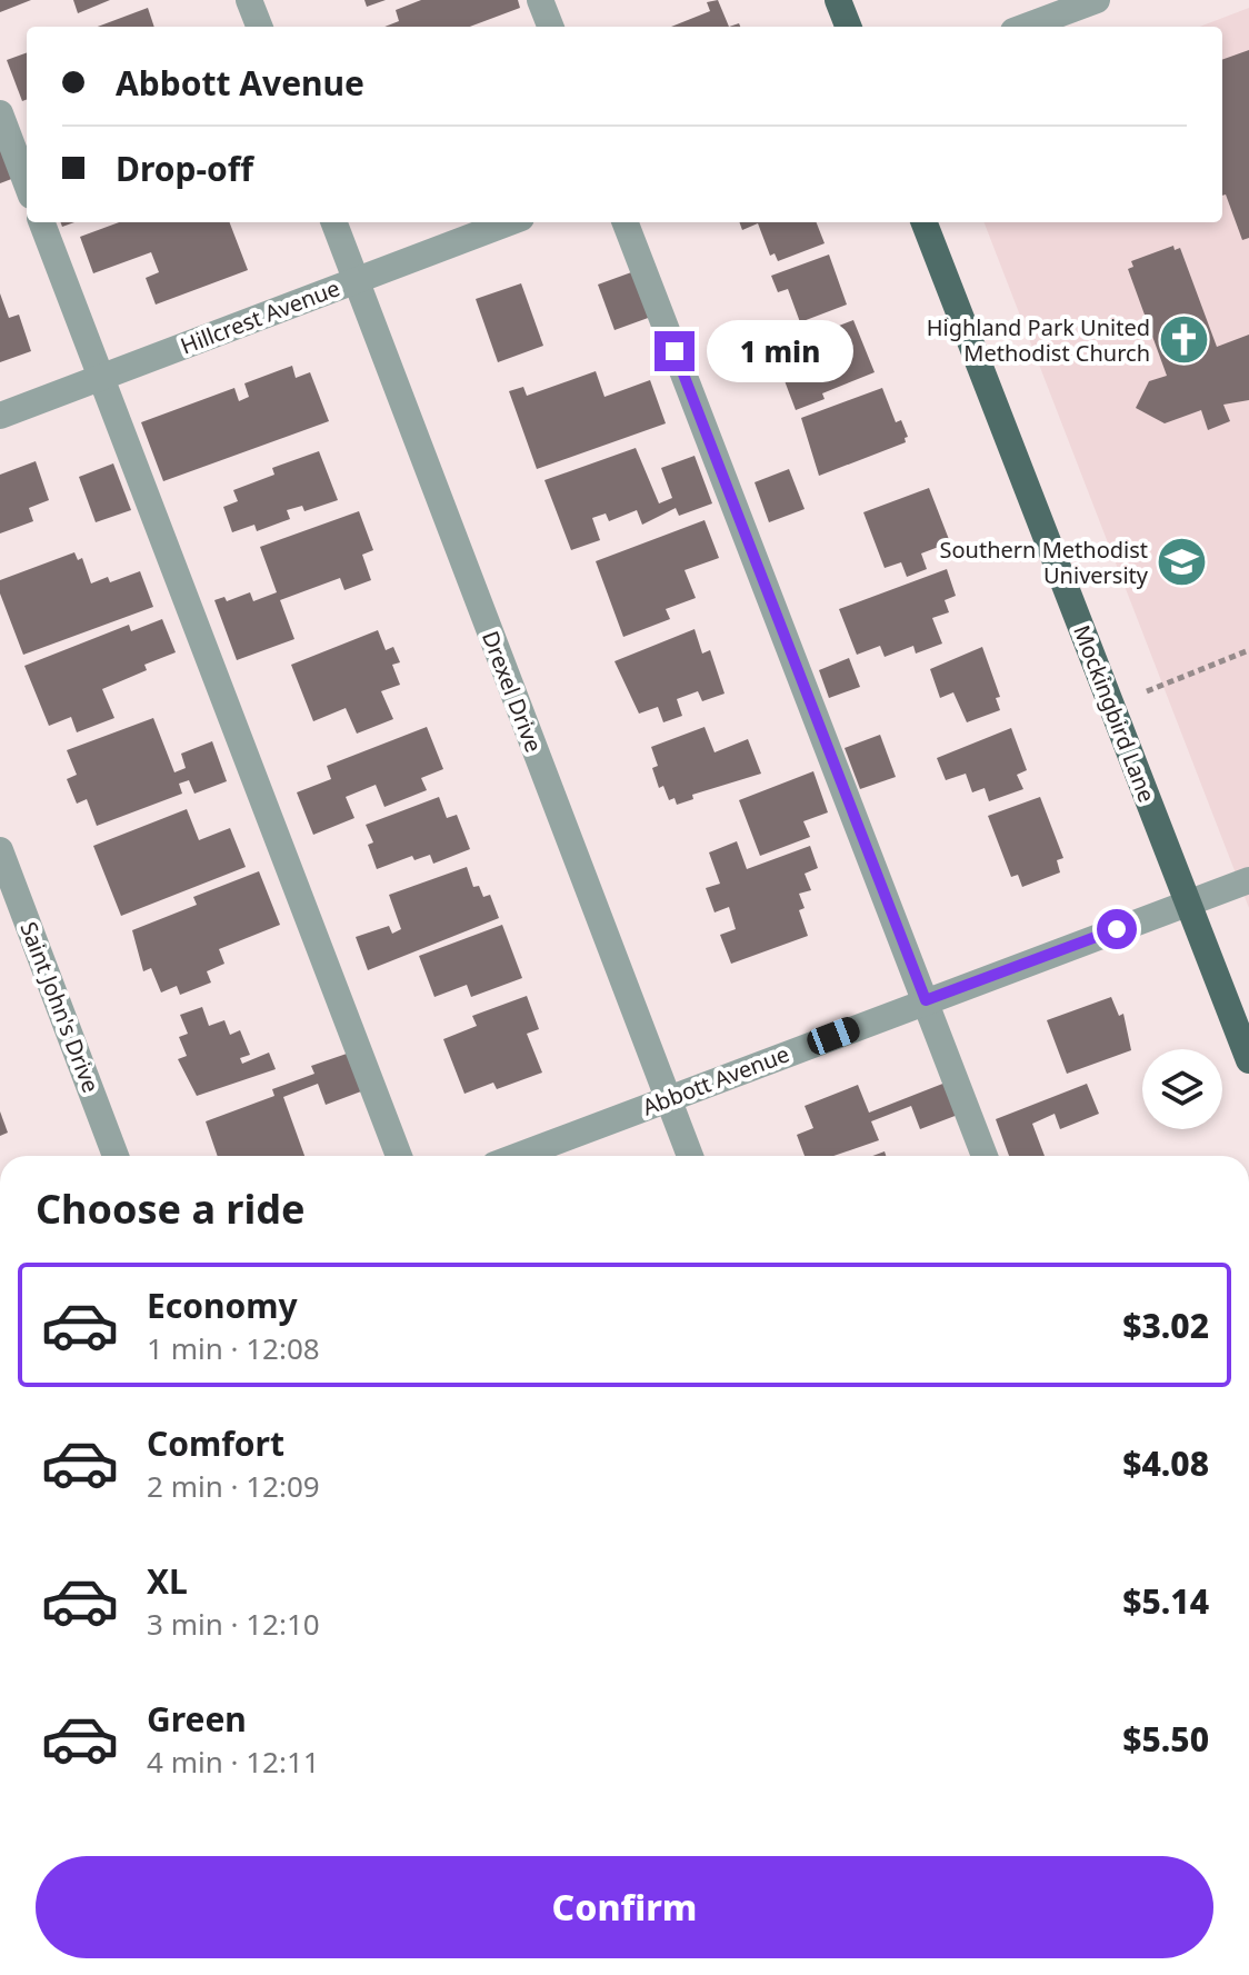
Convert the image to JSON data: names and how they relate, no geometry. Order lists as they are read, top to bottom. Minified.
{"streets":{"main road":["Mockingbird Lane"],"street":["Hillcrest Avenue","Drexel Drive","Saint John's Drive","Abbott Avenue"]},"crossings":[["Hillcrest Avenue","Drexel Drive"],["Drexel Drive","Abbott Avenue"],["Mockingbird Lane","Abbott Avenue"]],"places":{"church":["Highland Park United Methodist Church"],"school or university":["Southern Methodist University"]},"page":{"banner":["Abbott Avenue","Drop-off"],"bubble":"1 min","heading":"Choose a ride","list":[{"name":"Economy","note":"1 min · 12:08","value":"$3.02"},{"name":"Comfort","note":"2 min · 12:09","value":"$4.08"},{"name":"XL","note":"3 min · 12:10","value":"$5.14"},{"name":"Green","note":"4 min · 12:11","value":"$5.50"}],"buttons":"Confirm"}}
